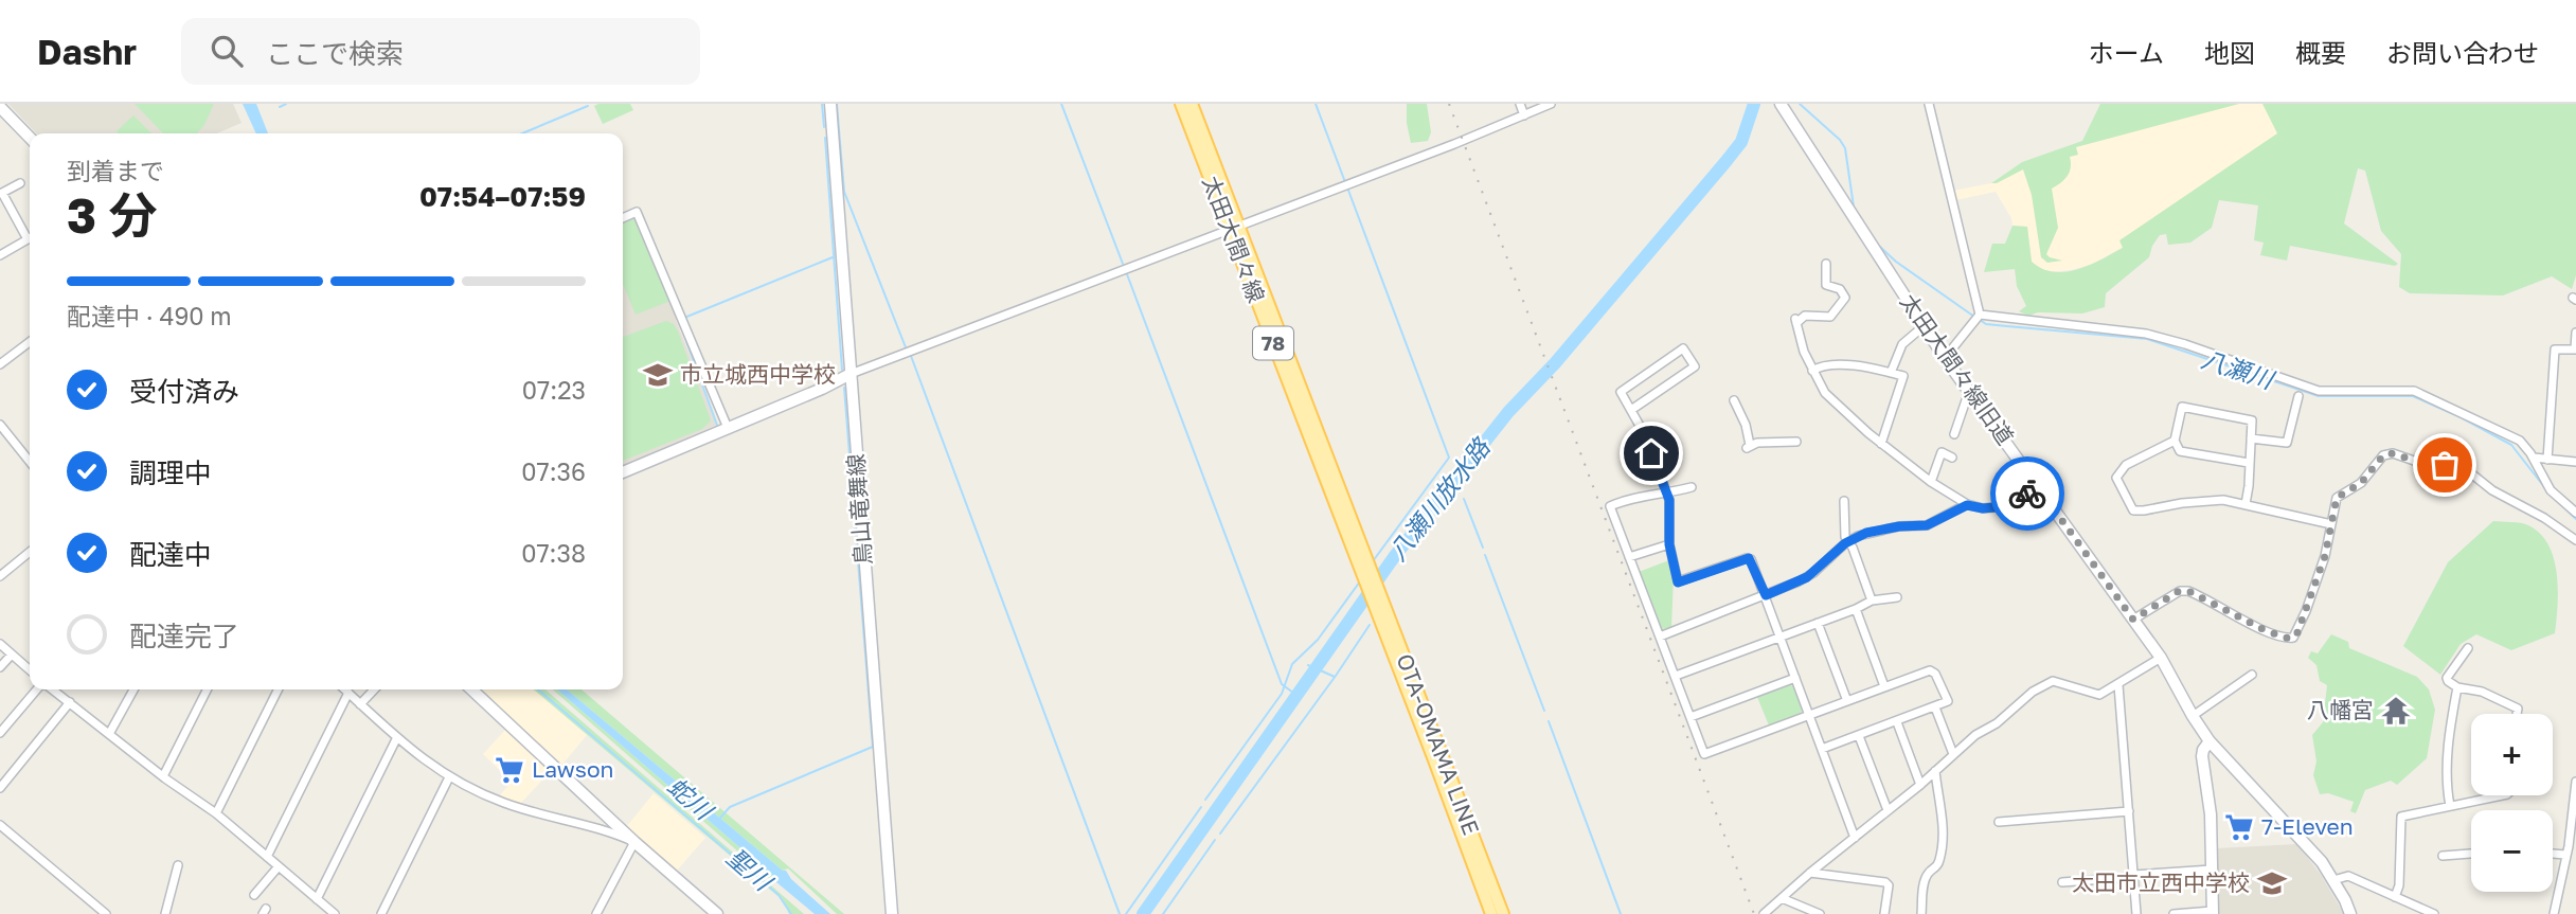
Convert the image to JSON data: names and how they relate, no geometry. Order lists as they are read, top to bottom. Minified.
{"streets":{"main road":["太田大間々線","78","OTA-OMAMA LINE"],"street":["太田大間々線旧道","鳥山竜舞線"]},"crossings":[["太田大間々線","OTA-OMAMA LINE"]],"water":["八瀬川","八瀬川放水路","蛇川","聖川"],"places":{"school or university":["市立城西中学校","太田市立西中学校"],"temple":["八幡宮"],"supermarket":["Lawson","7-Eleven"]},"page":{"header":"Dashr","search":"ここで検索","nav":["ホーム","地図","概要","お問い合わせ"],"heading":["3 分","到着まで","07:54–07:59"],"bar":"配達中 · 490 m","list":[["受付済み","07:23"],["調理中","07:36"],["配達中","07:38"],"配達完了"],"map_buttons":["+","−"]}}
